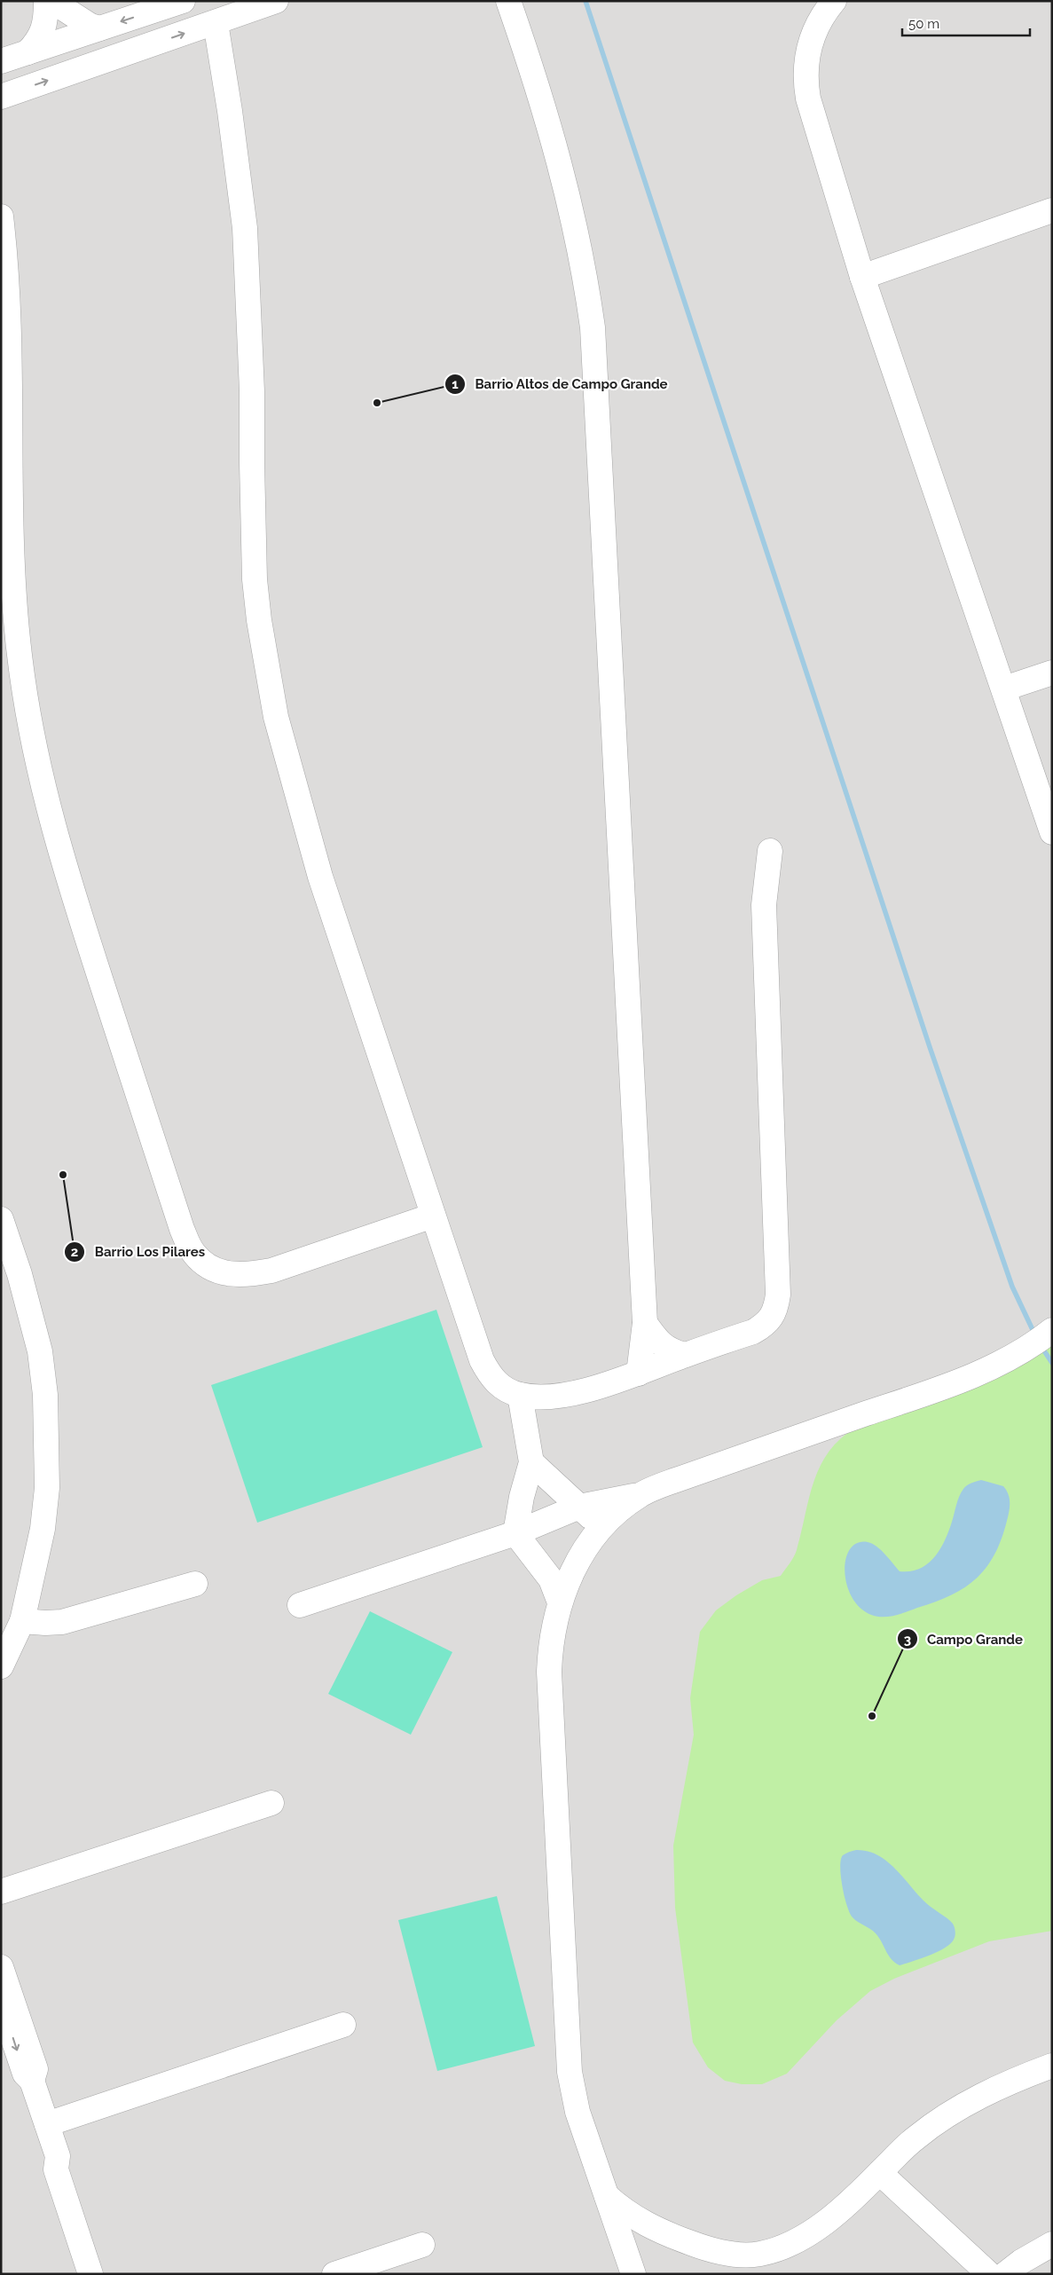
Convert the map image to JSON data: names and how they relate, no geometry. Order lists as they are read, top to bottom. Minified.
{"places":["Barrio Altos de Campo Grande","Barrio Los Pilares","Campo Grande"],"scale_bar":"50 m"}
